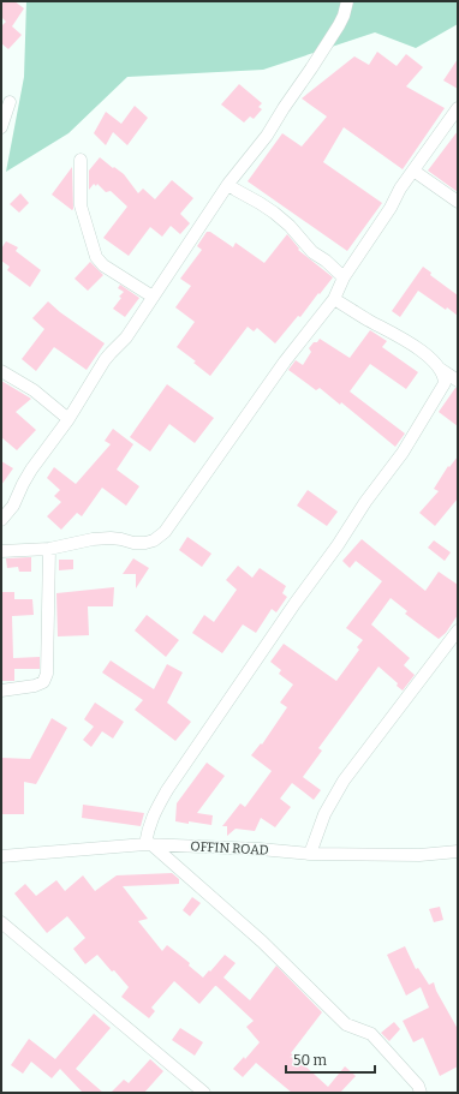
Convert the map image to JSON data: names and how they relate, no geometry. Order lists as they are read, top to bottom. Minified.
{"streets":{"street":["OFFIN ROAD"]},"scale_bar":"50 m"}
